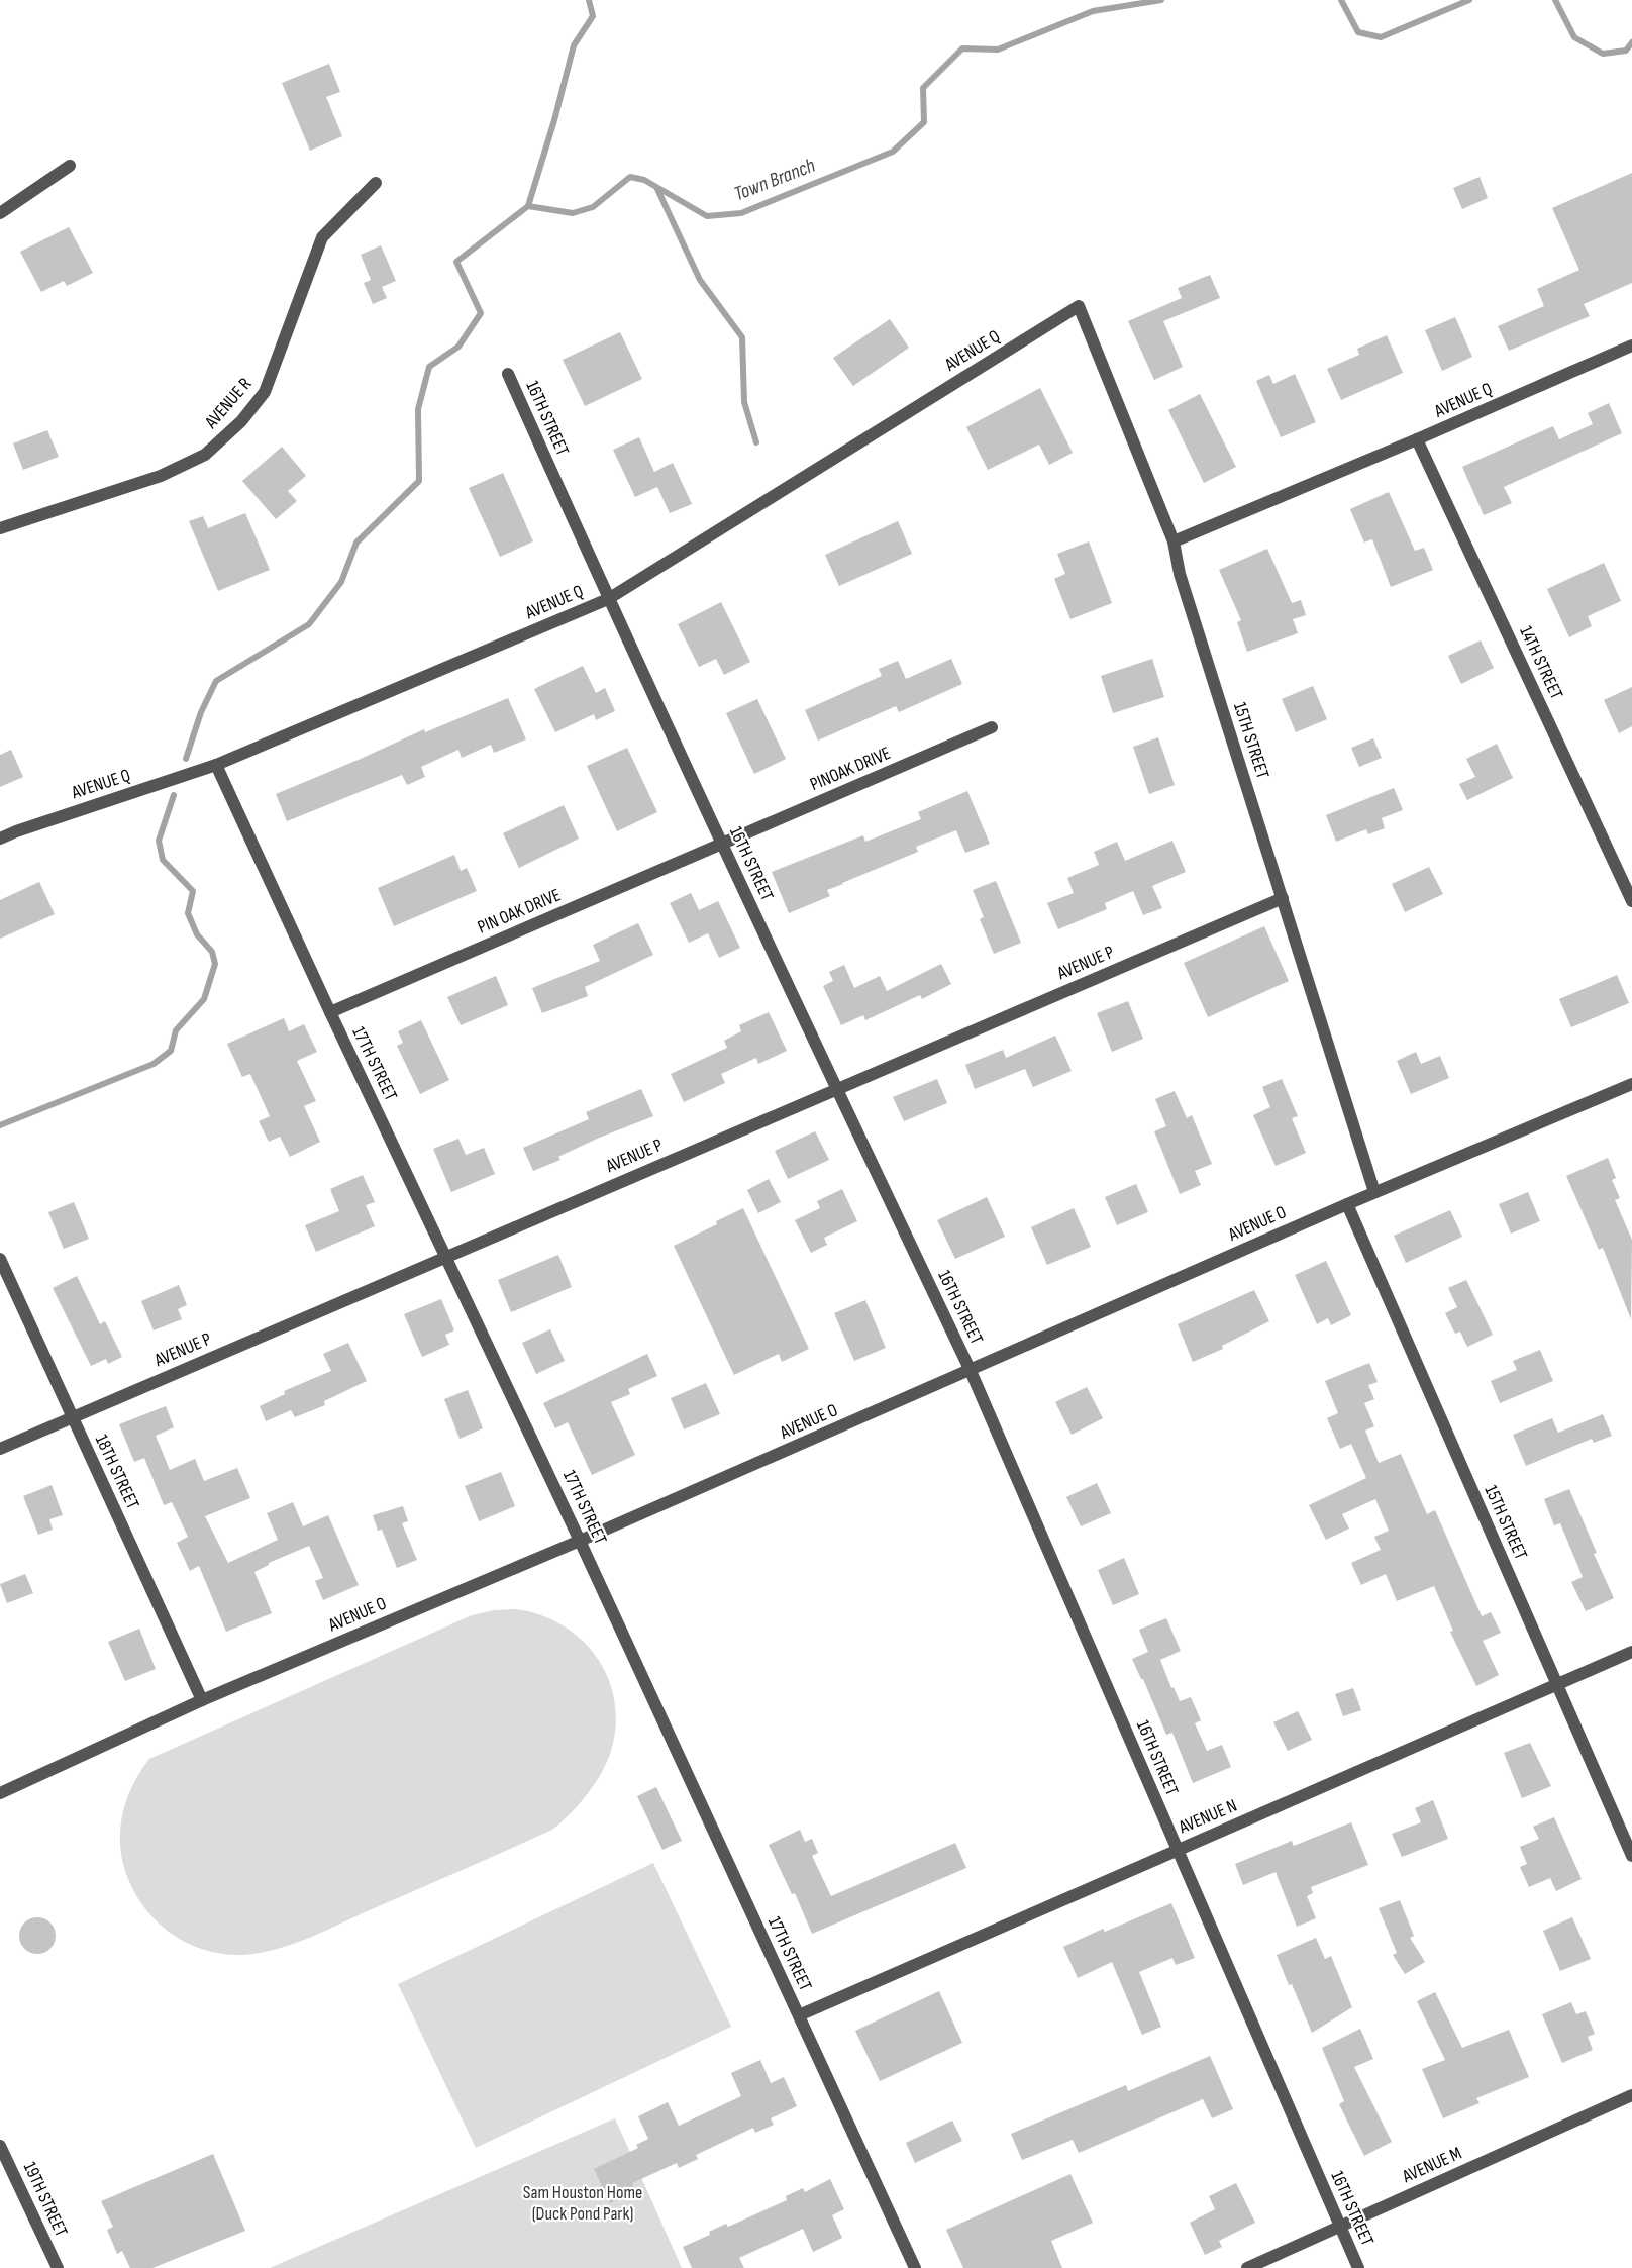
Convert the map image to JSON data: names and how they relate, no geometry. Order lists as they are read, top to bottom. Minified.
{"streets":{"street":["AVENUE Q","AVENUE R","16TH STREET","14TH STREET","15TH STREET","PINOAK DRIVE","PIN OAK DRIVE","AVENUE P","17TH STREET","AVENUE O","18TH STREET","AVENUE N","AVENUE M","19TH STREET"]},"crossings":[["AVENUE Q","16TH STREET"],["AVENUE Q","14TH STREET"],["AVENUE Q","15TH STREET"],["AVENUE Q","17TH STREET"],["16TH STREET","PINOAK DRIVE"],["16TH STREET","PIN OAK DRIVE"],["16TH STREET","AVENUE P"],["16TH STREET","AVENUE O"],["16TH STREET","AVENUE N"],["16TH STREET","AVENUE M"],["15TH STREET","AVENUE P"],["15TH STREET","AVENUE O"],["15TH STREET","AVENUE N"],["PINOAK DRIVE","PIN OAK DRIVE"],["PIN OAK DRIVE","17TH STREET"],["AVENUE P","17TH STREET"],["AVENUE P","18TH STREET"],["17TH STREET","AVENUE O"],["17TH STREET","AVENUE N"],["AVENUE O","18TH STREET"]],"water":["Town Branch"],"parks":["Sam Houston Home (Duck Pond Park)"]}
